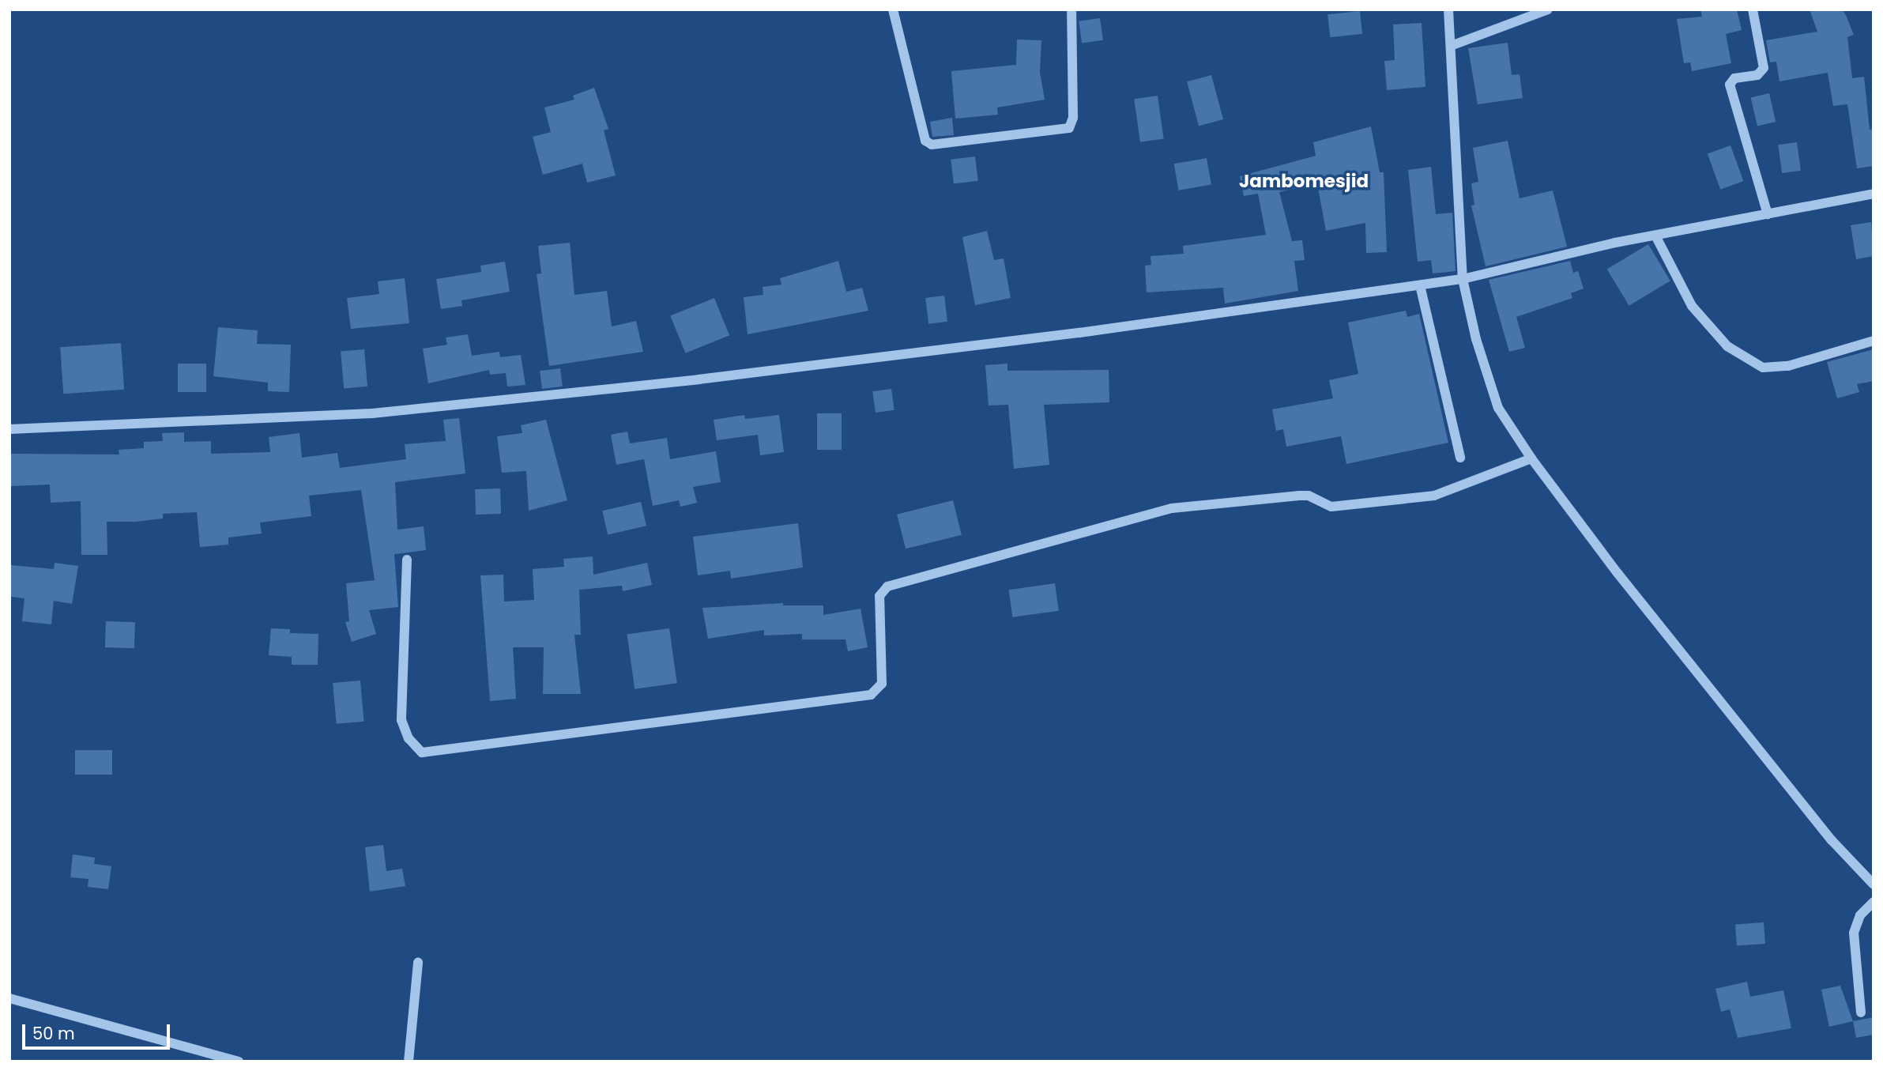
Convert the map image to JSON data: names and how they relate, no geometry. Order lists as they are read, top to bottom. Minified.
{"districts":["Jambomesjid"],"scale_bar":"50 m"}
